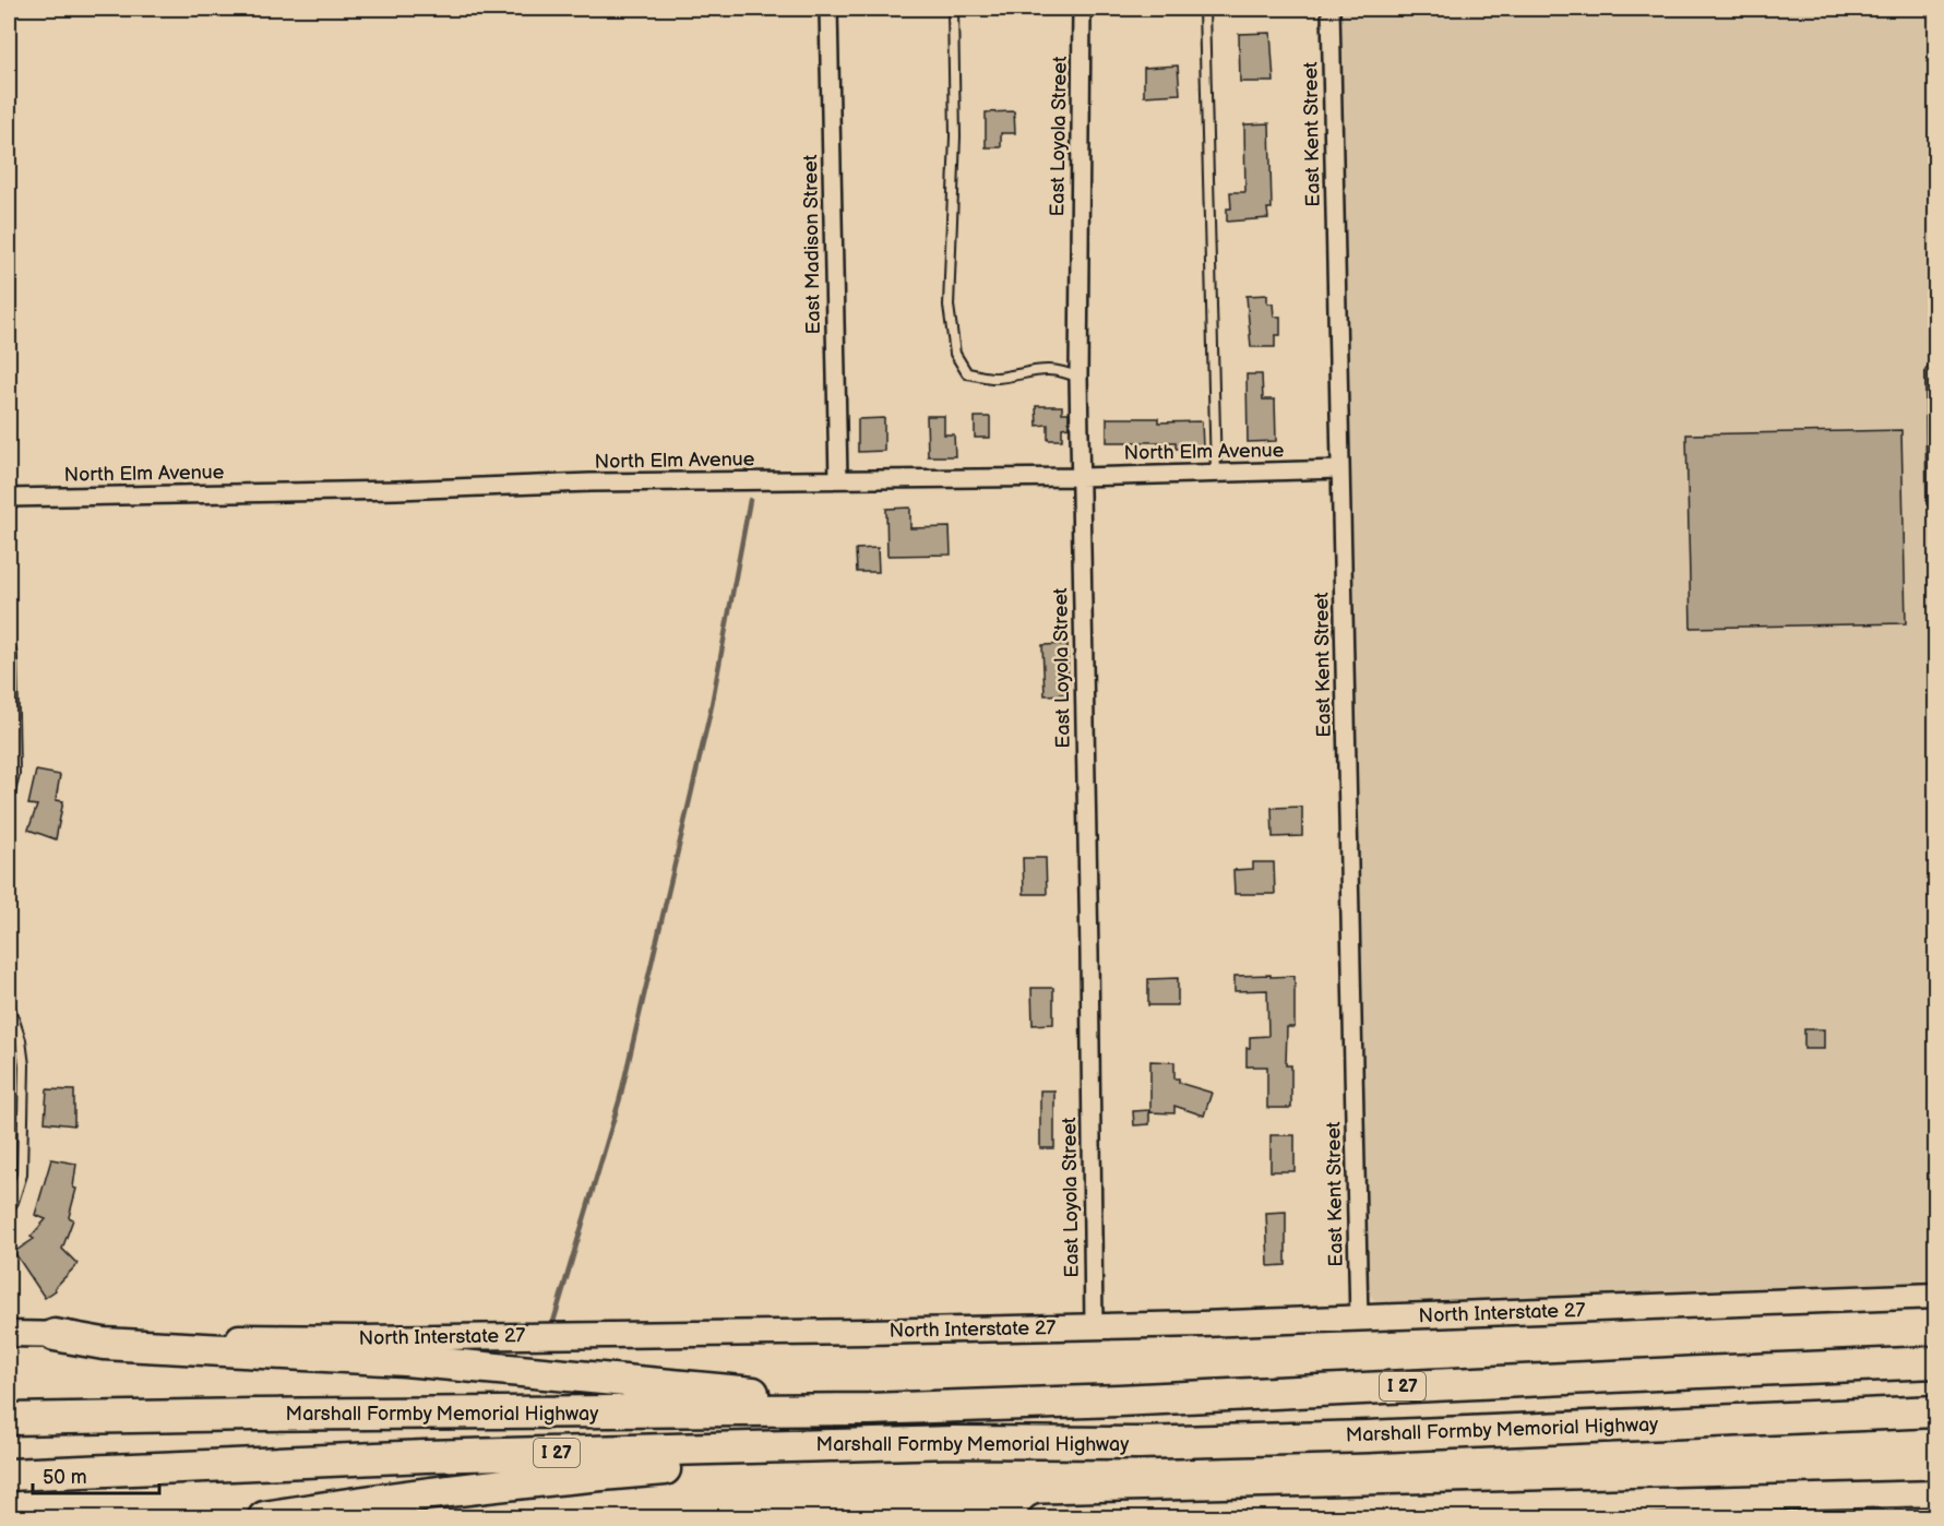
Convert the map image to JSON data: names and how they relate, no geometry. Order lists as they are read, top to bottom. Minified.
{"streets":{"highway":["I 27","Marshall Formby Memorial Highway"],"main road":["North Interstate 27"],"street":["East Kent Street","East Loyola Street","East Madison Street","North Elm Avenue"]},"crossings":[["East Kent Street","North Elm Avenue"],["East Kent Street","North Interstate 27"],["East Loyola Street","North Elm Avenue"],["East Loyola Street","North Interstate 27"],["East Madison Street","North Elm Avenue"]],"scale_bar":"50 m"}
